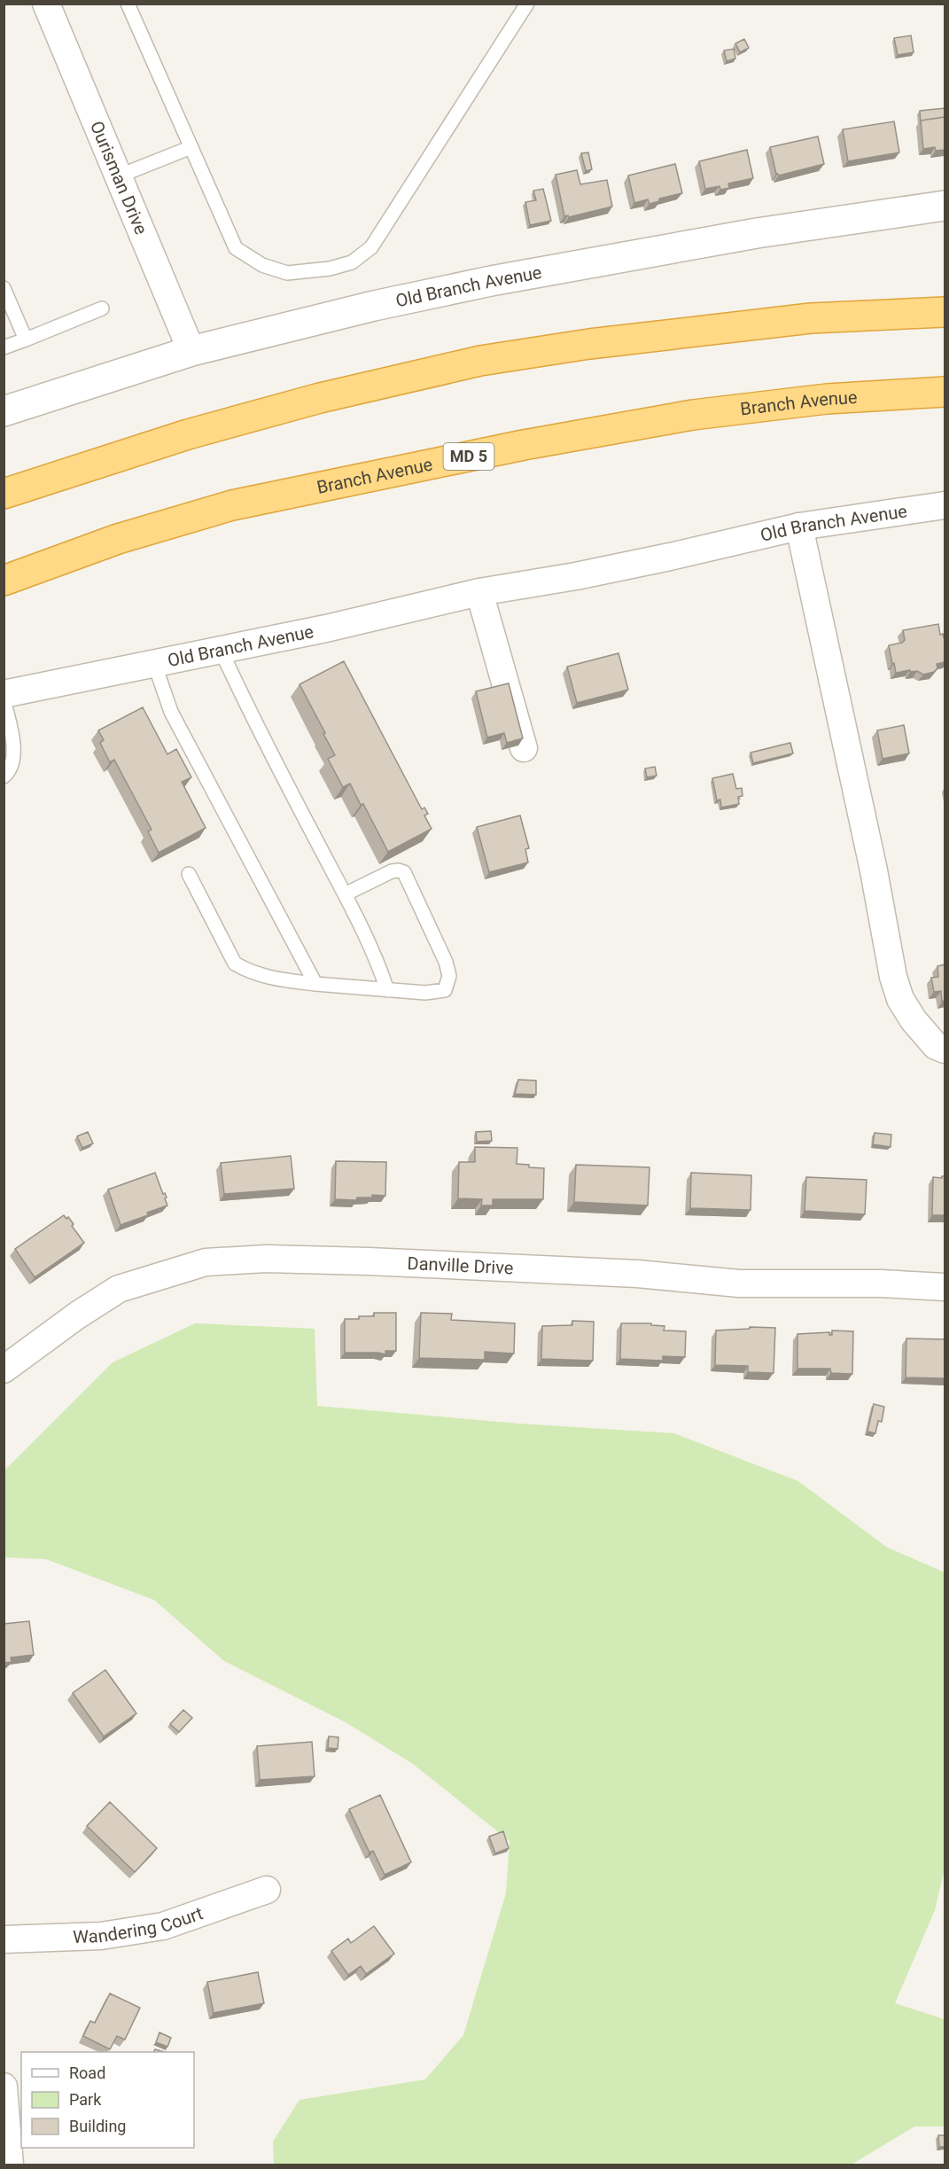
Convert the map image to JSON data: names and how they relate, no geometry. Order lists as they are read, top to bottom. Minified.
{"streets":{"highway":["Branch Avenue","MD 5"],"street":["Ourisman Drive","Old Branch Avenue","Danville Drive","Wandering Court"]},"crossings":[["Ourisman Drive","Old Branch Avenue"]],"legend":["Road","Park","Building"]}
